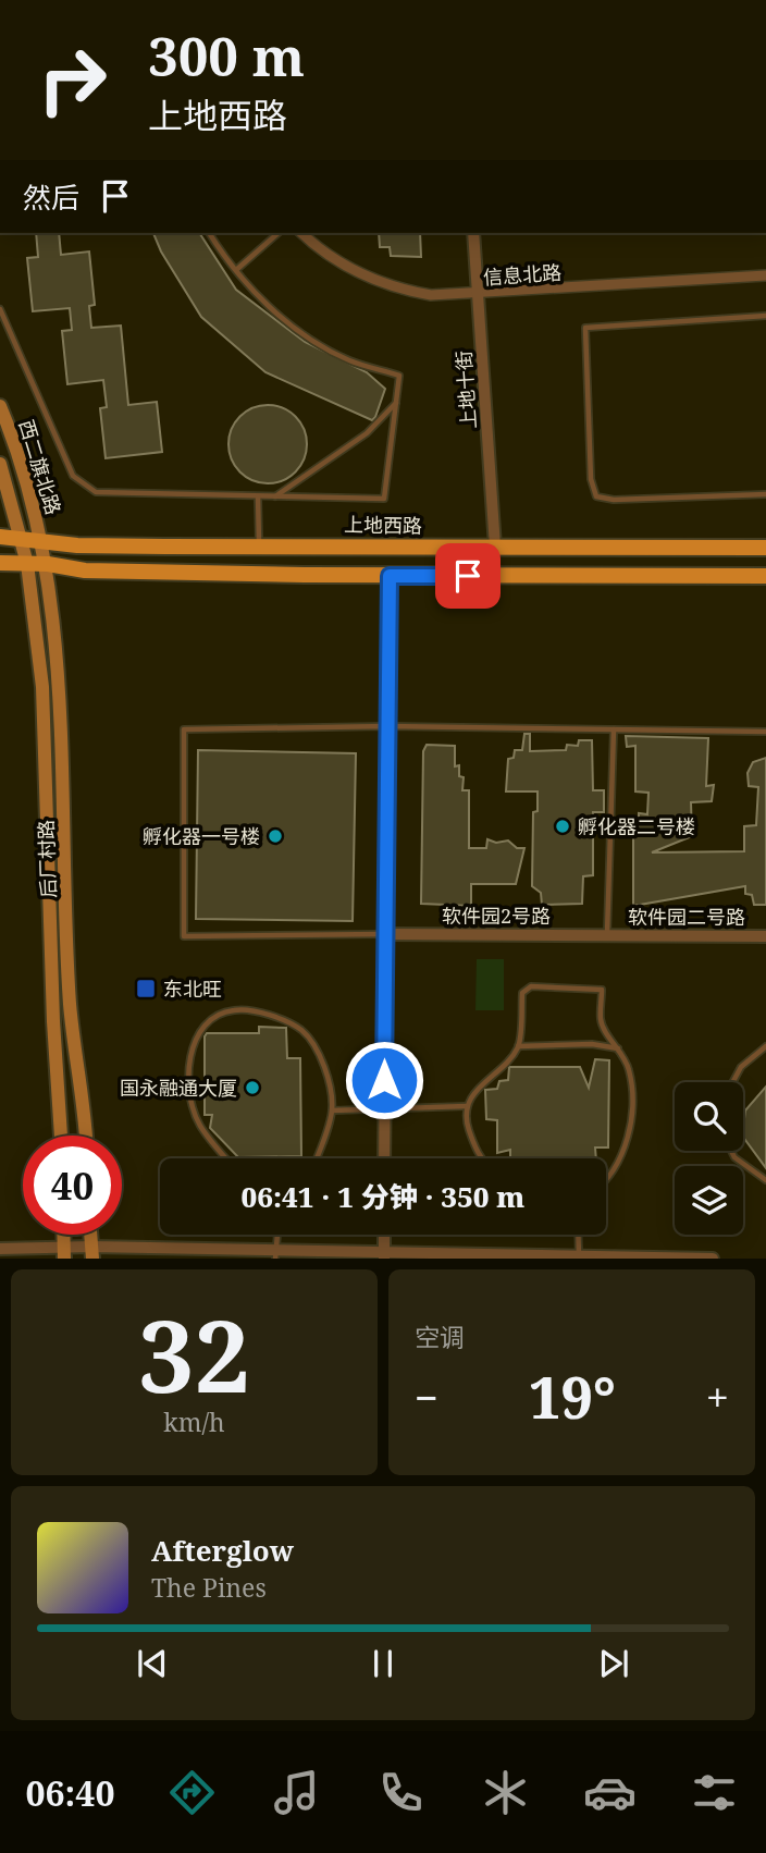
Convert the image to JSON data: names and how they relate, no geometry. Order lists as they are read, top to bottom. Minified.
{"streets":{"main road":["西二旗北路","上地西路","后厂村路"],"street":["信息北路","上地十街","软件园2号路","软件园二号路"]},"crossings":[["信息北路","上地十街"],["上地十街","上地西路"],["西二旗北路","上地西路"],["西二旗北路","后厂村路"],["软件园2号路","软件园二号路"]],"places":{"other":["孵化器二号楼","孵化器一号楼","国永融通大厦"],"transit":["东北旺"]},"page":{"turn":["300 m","上地西路"],"then":"然后","limit":"40","trip":"06:41 · 1 分钟 · 350 m","tile":[["32","km/h"],"空调"],"heat":["−","19°","+"],"song":["Afterglow","The Pines"],"tabs":"06:40"}}
